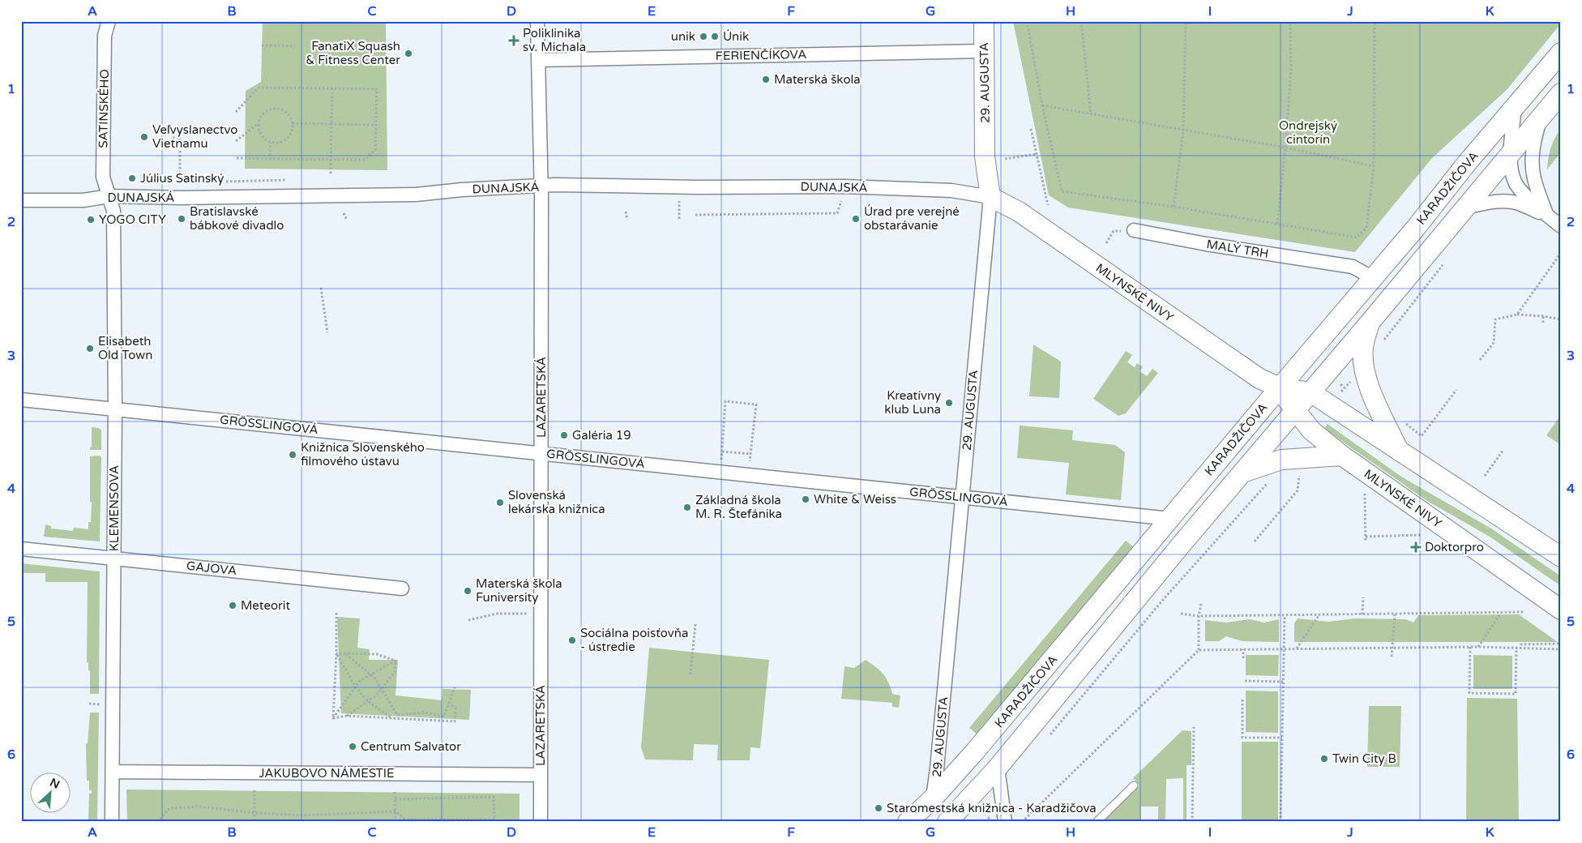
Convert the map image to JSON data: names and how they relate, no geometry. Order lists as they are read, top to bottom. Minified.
{"streets":{"main road":["29. AUGUSTA","KARADŽIČOVA","MLYNSKÉ NIVY"],"street":["FERIENČÍKOVA","SATINSKÉHO","DUNAJSKÁ","MALÝ TRH","LAZARETSKÁ","GRÖSSLINGOVÁ","KLEMENSOVA","GAJOVA","JAKUBOVO NÁMESTIE"]},"crossings":[["FERIENČÍKOVA","29. AUGUSTA"],["FERIENČÍKOVA","LAZARETSKÁ"],["29. AUGUSTA","DUNAJSKÁ"],["29. AUGUSTA","KARADŽIČOVA"],["29. AUGUSTA","MLYNSKÉ NIVY"],["29. AUGUSTA","GRÖSSLINGOVÁ"],["SATINSKÉHO","DUNAJSKÁ"],["SATINSKÉHO","KLEMENSOVA"],["DUNAJSKÁ","MLYNSKÉ NIVY"],["DUNAJSKÁ","LAZARETSKÁ"],["DUNAJSKÁ","KLEMENSOVA"],["KARADŽIČOVA","MALÝ TRH"],["KARADŽIČOVA","MLYNSKÉ NIVY"],["KARADŽIČOVA","GRÖSSLINGOVÁ"],["LAZARETSKÁ","GRÖSSLINGOVÁ"],["LAZARETSKÁ","JAKUBOVO NÁMESTIE"],["GRÖSSLINGOVÁ","KLEMENSOVA"],["KLEMENSOVA","GAJOVA"],["KLEMENSOVA","JAKUBOVO NÁMESTIE"]],"parks":["Ondrejský cintorín"],"places":{"other":["unik","Únik","FanatiX Squash & Fitness Center","Materská škola","Veľvyslanectvo Vietnamu","Július Satinský","Bratislavské bábkové divadlo","Úrad pre verejné obstarávanie","YOGO CITY","Elisabeth Old Town","Kreatívny klub Luna","Galéria 19","Knižnica Slovenského filmového ústavu","White & Weiss","Slovenská lekárska knižnica","Základná škola M. R. Štefánika","Materská škola Funiversity","Meteorit","Sociálna poisťovňa - ústredie","Centrum Salvator","Twin City B","Staromestská knižnica - Karadžičova"],"health":["Poliklinika sv. Michala","Doktorpro"]},"north":"top right","grid":{"columns":["A","B","C","D","E","F","G","H","I","J","K"],"rows":["1","2","3","4","5","6"]}}
